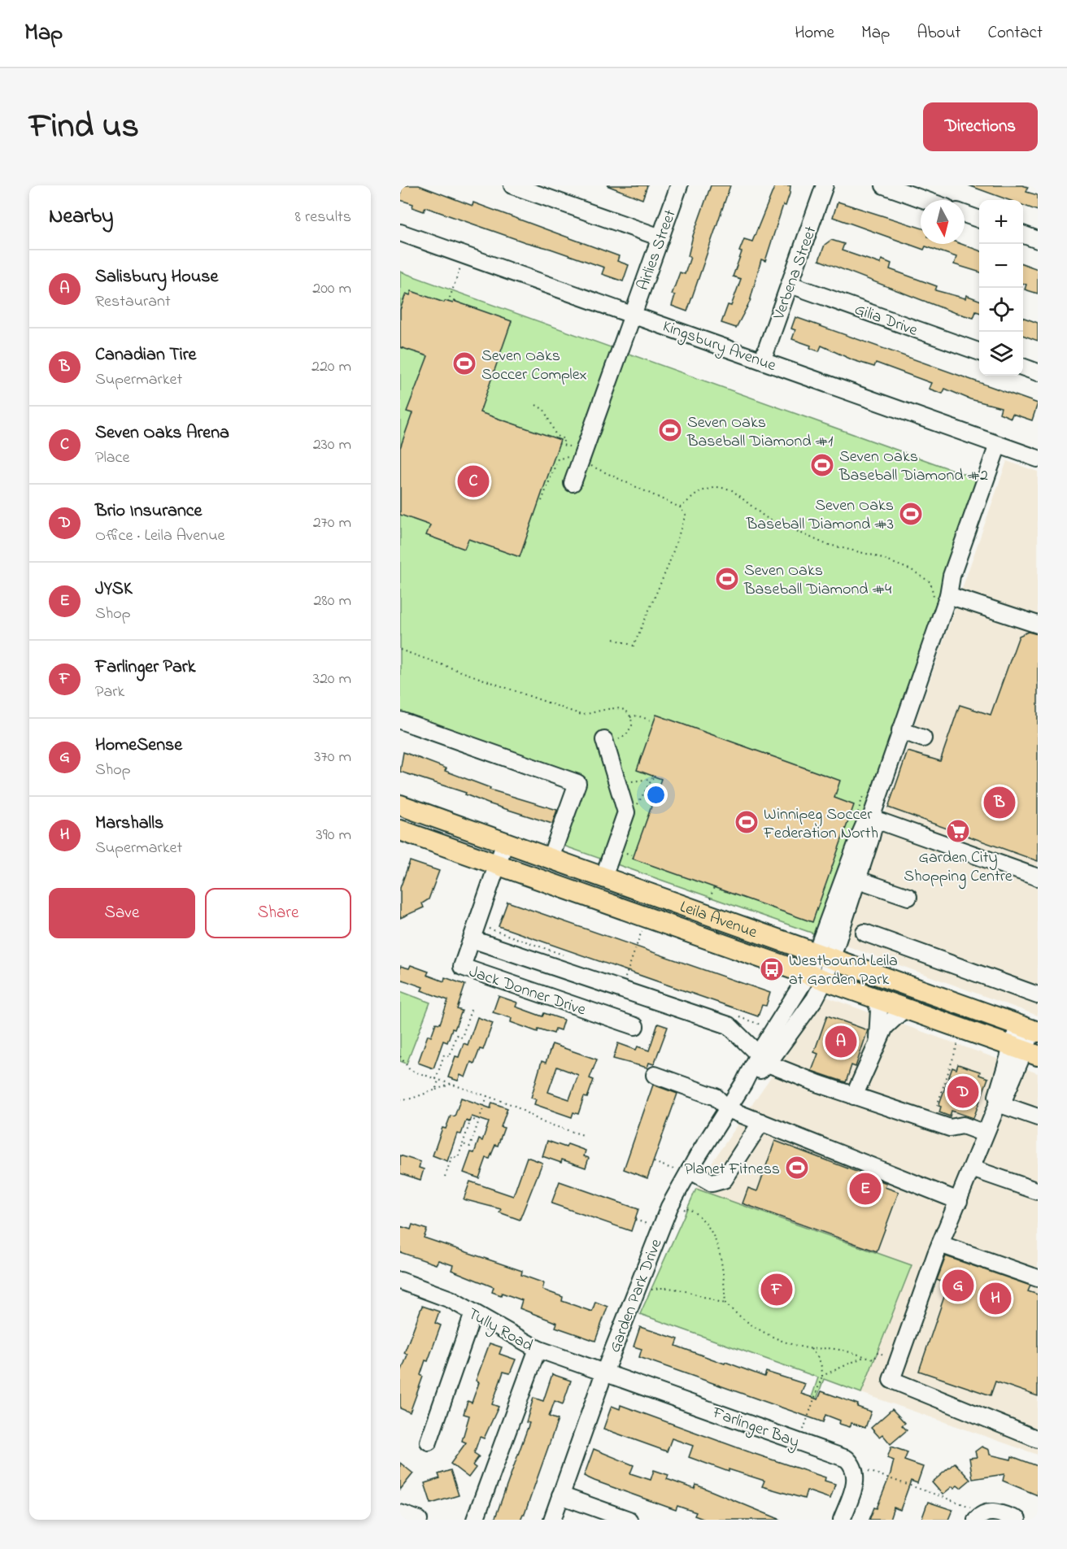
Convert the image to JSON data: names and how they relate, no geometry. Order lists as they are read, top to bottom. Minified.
{"streets":{"main road":["Leila Avenue"],"street":["Airlies Street","Verbena Street","Gilia Drive","Kingsbury Avenue","Jack Donner Drive","Garden Park Drive","Tully Road","Farlinger Bay"]},"crossings":[["Airlies Street","Kingsbury Avenue"],["Verbena Street","Gilia Drive"],["Verbena Street","Kingsbury Avenue"],["Kingsbury Avenue","Garden Park Drive"],["Leila Avenue","Jack Donner Drive"],["Leila Avenue","Garden Park Drive"],["Garden Park Drive","Tully Road"],["Garden Park Drive","Farlinger Bay"],["Tully Road","Farlinger Bay"]],"places":{"sports":["Seven Oaks Soccer Complex","Seven Oaks Baseball Diamond #1","Seven Oaks Baseball Diamond #2","Seven Oaks Baseball Diamond #3","Seven Oaks Baseball Diamond #4","Winnipeg Soccer Federation North","Planet Fitness"],"supermarket":["Garden City Shopping Centre"],"bus stop":["Westbound Leila at Garden Park"]},"north":"bottom","page":{"header":"Map","nav":["Home","Map","About","Contact"],"title":"Find us","buttons":["Directions",["Save","Share"]],"heading":["Nearby","8 results"],"map_buttons":["+","−"],"list":[{"mark":"A","name":"Salisbury House","note":"Restaurant","value":"200 m"},{"mark":"B","name":"Canadian Tire","note":"Supermarket","value":"220 m"},{"mark":"C","name":"Seven Oaks Arena","note":"Place","value":"230 m"},{"mark":"D","name":"Brio Insurance","note":"Office · Leila Avenue","value":"270 m"},{"mark":"E","name":"JYSK","note":"Shop","value":"280 m"},{"mark":"F","name":"Farlinger Park","note":"Park","value":"320 m"},{"mark":"G","name":"HomeSense","note":"Shop","value":"370 m"},{"mark":"H","name":"Marshalls","note":"Supermarket","value":"390 m"}],"pins":["C","B","A","D","E","G","F","H"]}}
